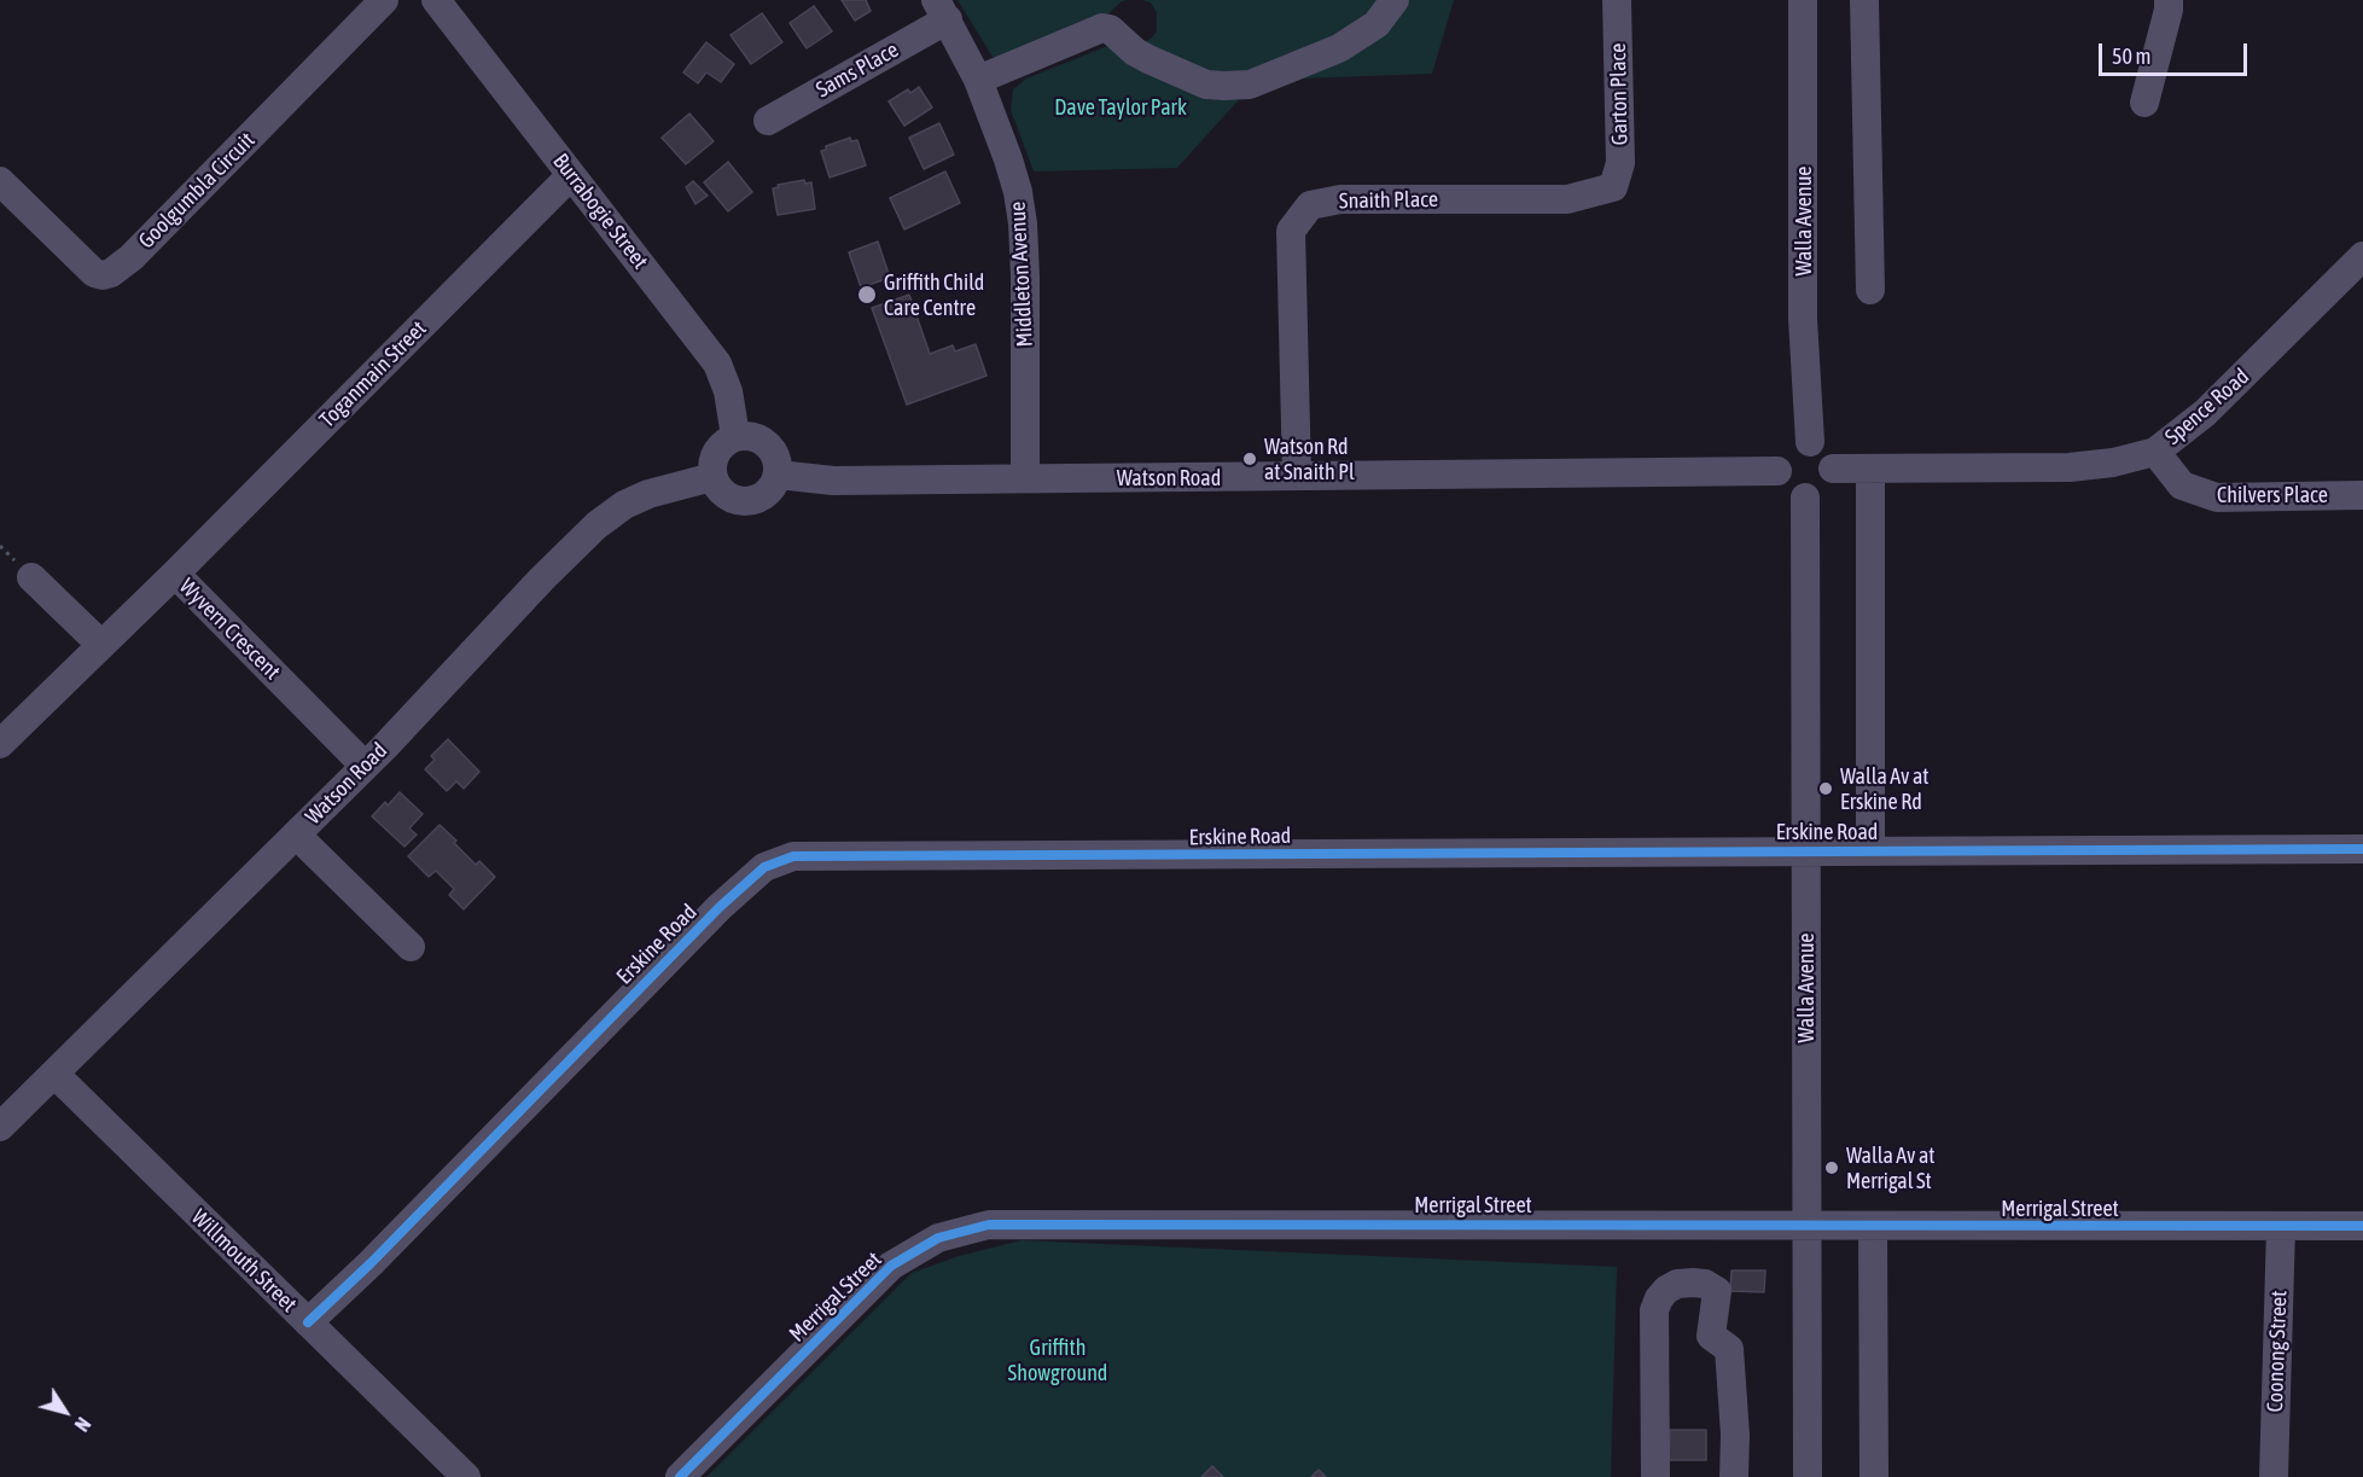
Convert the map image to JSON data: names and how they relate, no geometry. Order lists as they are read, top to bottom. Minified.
{"streets":{"street":["Sams Place","Garton Place","Goolgumbla Circuit","Snaith Place","Burrabogie Street","Walla Avenue","Middleton Avenue","Toganmain Street","Spence Road","Watson Road","Chilvers Place","Wyvern Crescent","Erskine Road","Merrigal Street","Willmouth Street","Coonong Street"]},"crossings":[["Sams Place","Middleton Avenue"],["Garton Place","Snaith Place"],["Snaith Place","Watson Road"],["Burrabogie Street","Toganmain Street"],["Burrabogie Street","Watson Road"],["Walla Avenue","Spence Road"],["Walla Avenue","Watson Road"],["Walla Avenue","Erskine Road"],["Walla Avenue","Merrigal Street"],["Middleton Avenue","Watson Road"],["Toganmain Street","Wyvern Crescent"],["Spence Road","Watson Road"],["Spence Road","Chilvers Place"],["Watson Road","Wyvern Crescent"],["Watson Road","Willmouth Street"],["Erskine Road","Willmouth Street"],["Merrigal Street","Coonong Street"]],"parks":["Dave Taylor Park","Griffith Showground"],"places":["Griffith Child Care Centre","Watson Rd at Snaith Pl","Walla Av at Erskine Rd","Walla Av at Merrigal St"],"scale_bar":"50 m","north":"bottom right"}
